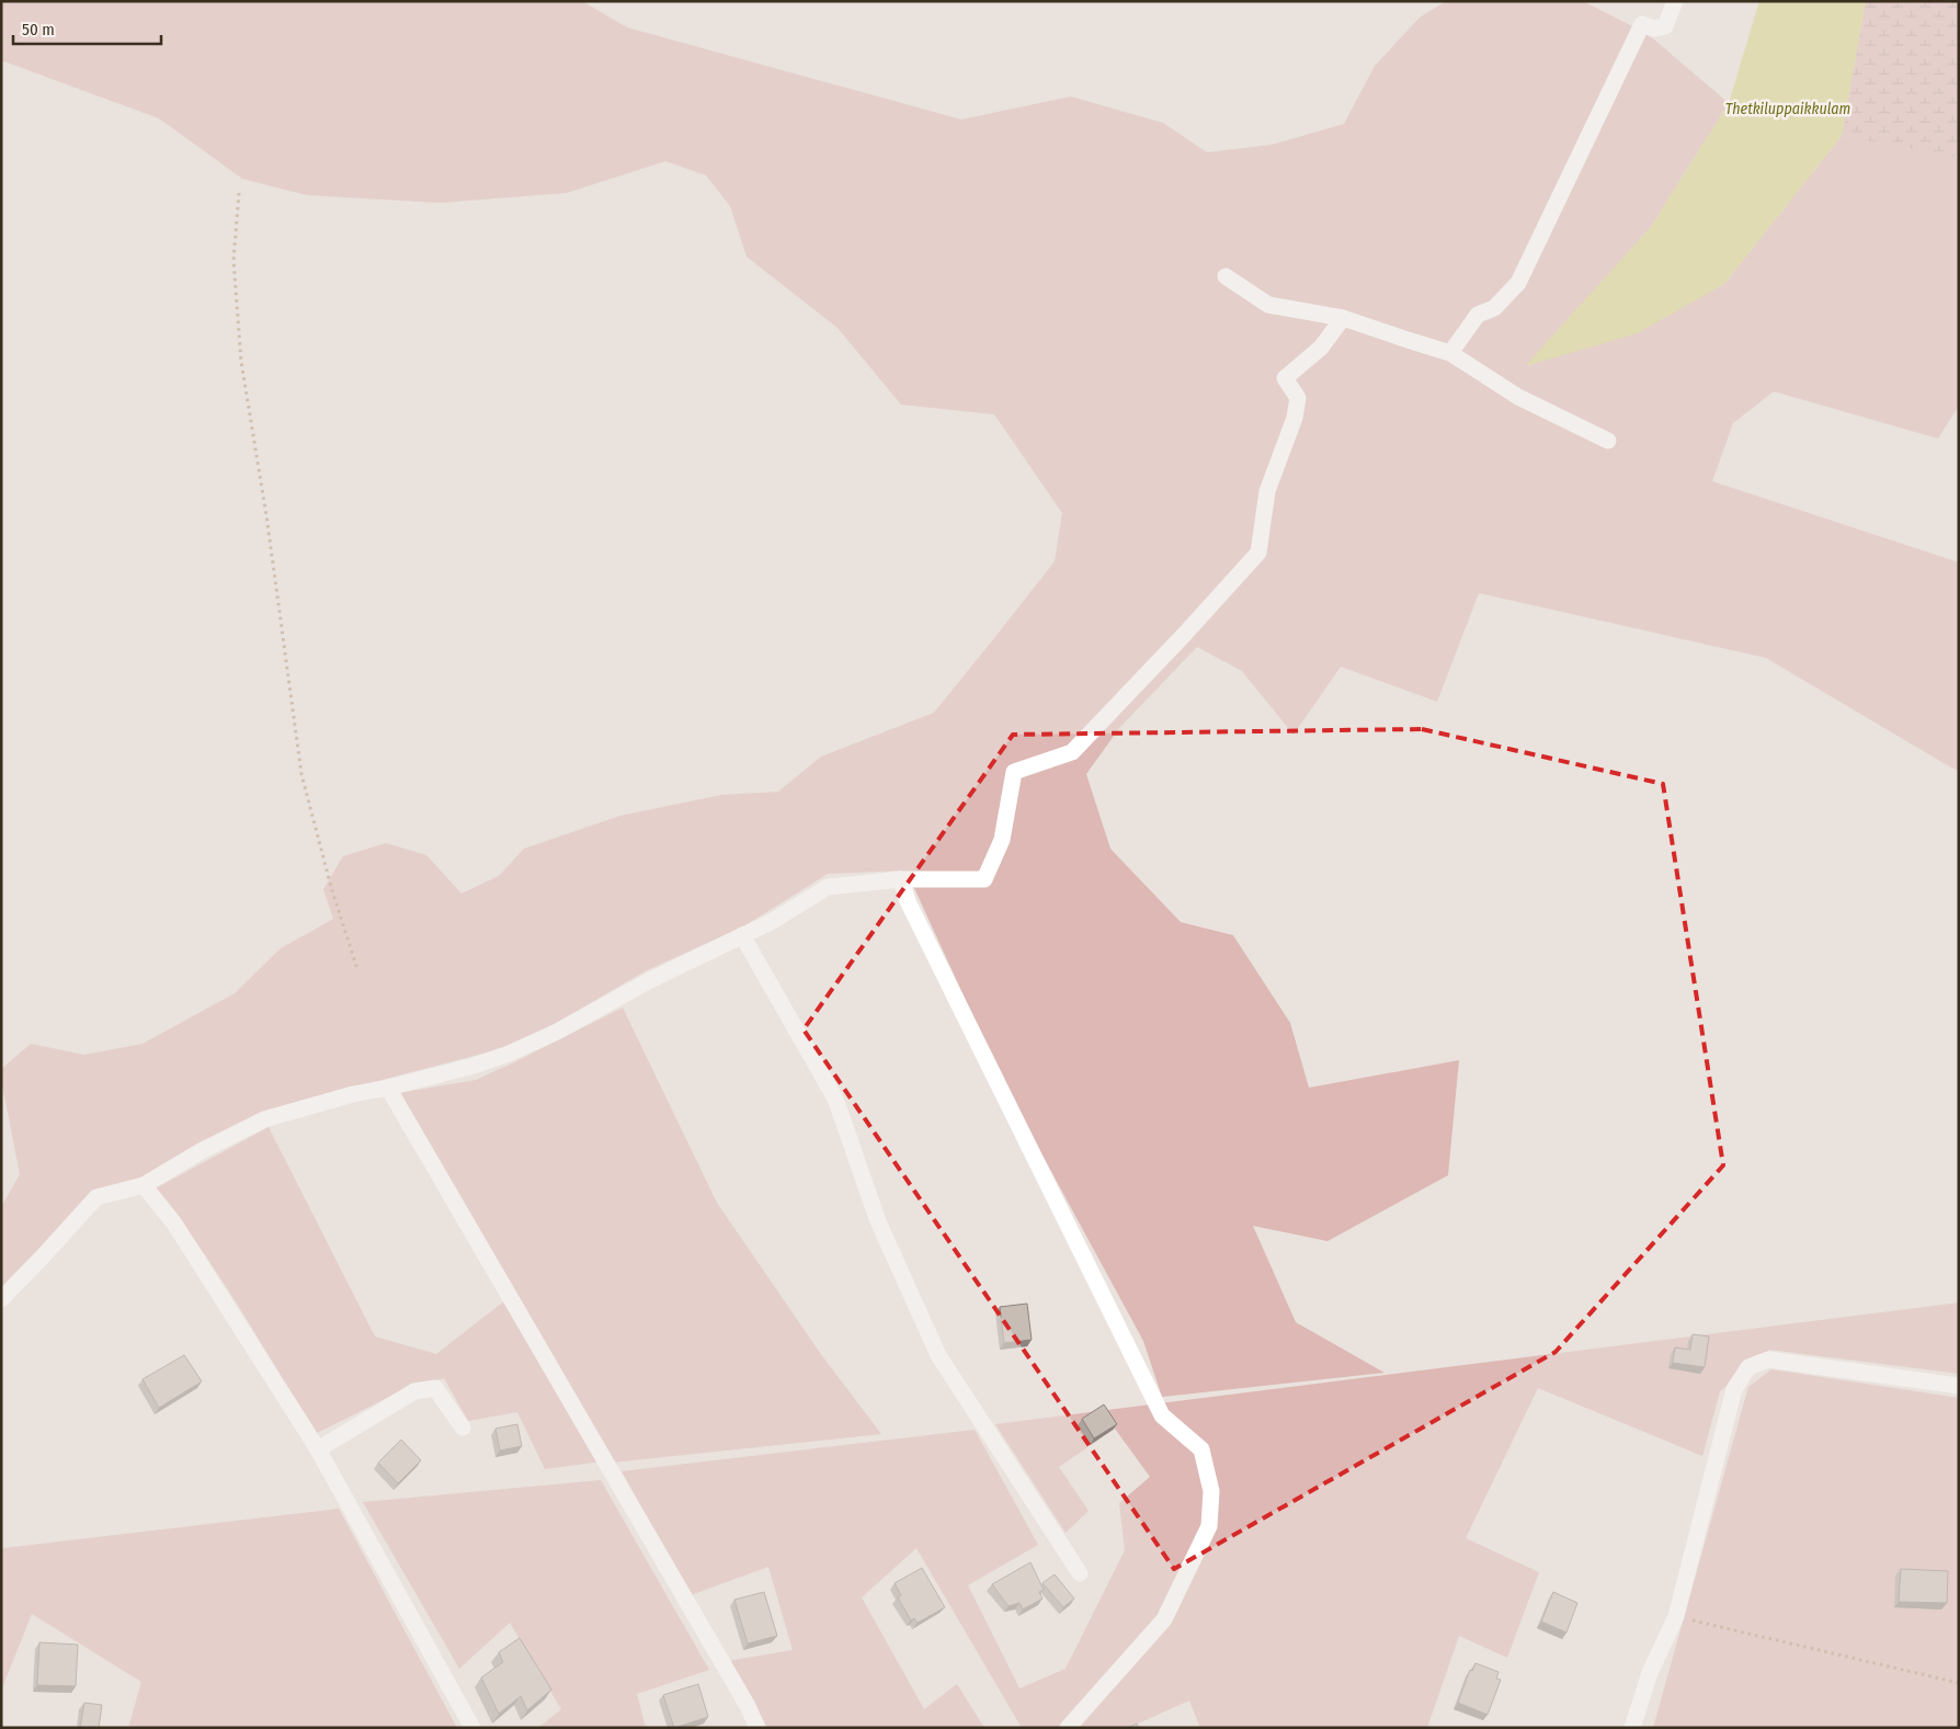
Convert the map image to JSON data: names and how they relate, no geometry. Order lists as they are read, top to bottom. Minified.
{"water":["Thetkiluppaikkulam"],"scale_bar":"50 m"}
